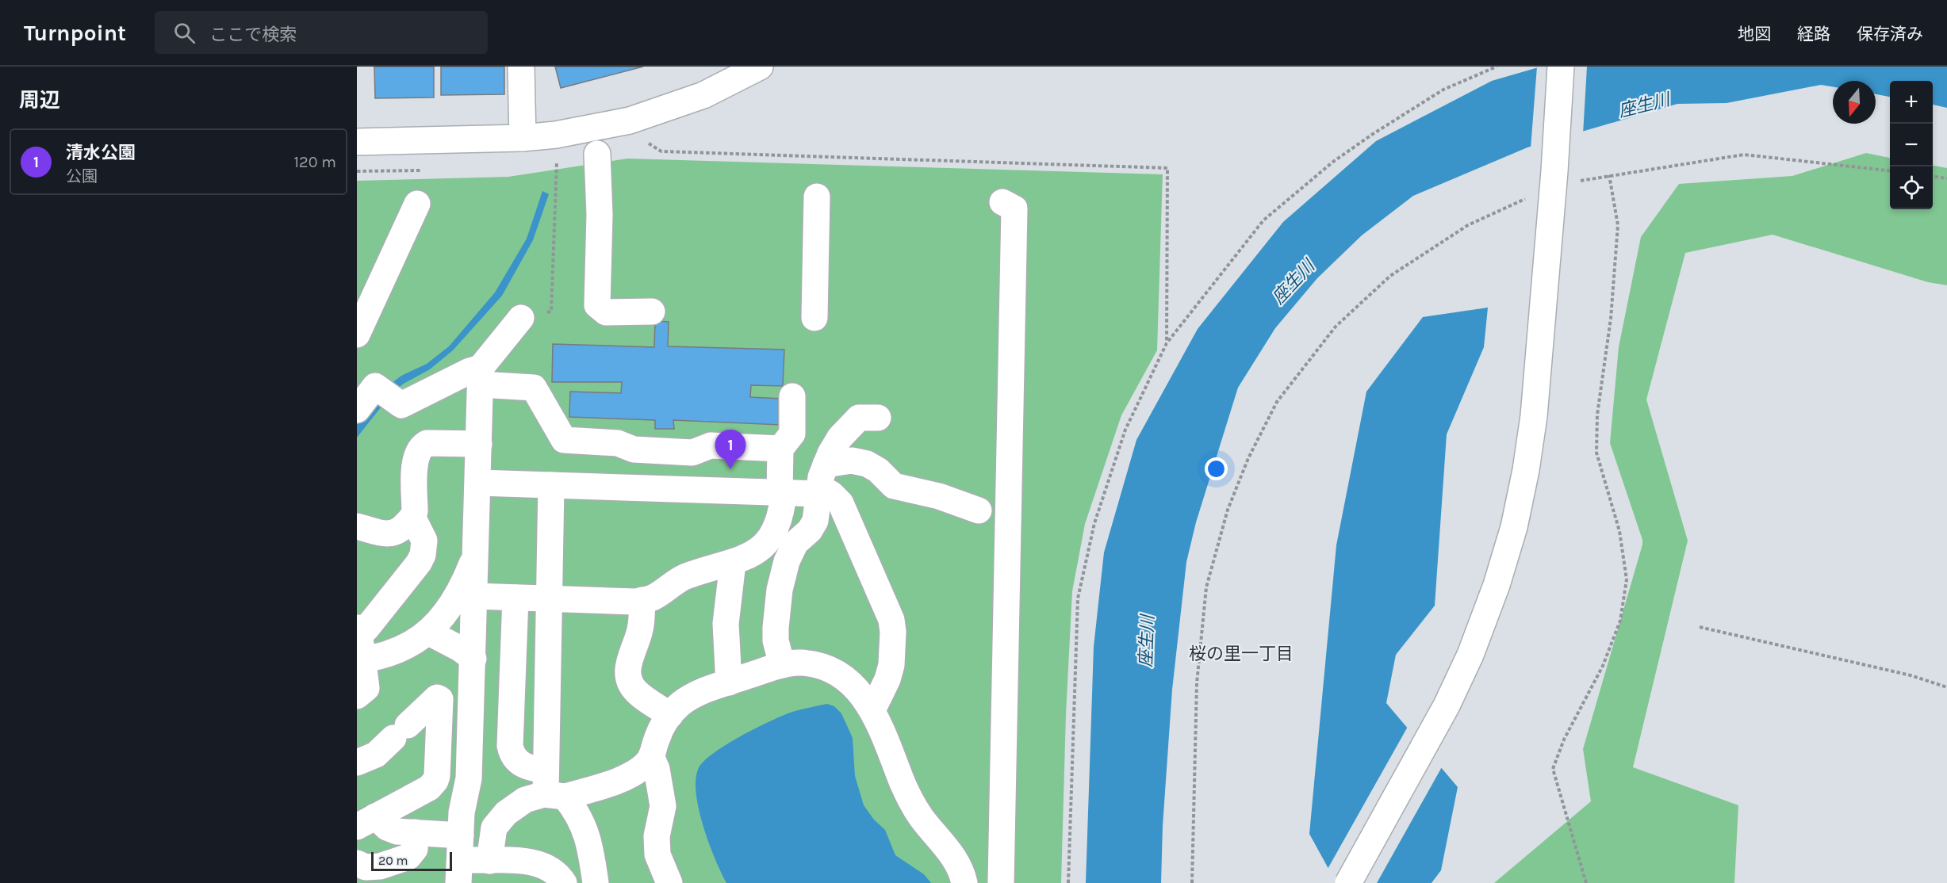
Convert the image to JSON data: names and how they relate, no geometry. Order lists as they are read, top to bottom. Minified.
{"districts":["桜の里一丁目"],"water":["座生川"],"scale_bar":"20 m","north":"bottom","page":{"header":"Turnpoint","search":"ここで検索","nav":["地図","経路","保存済み"],"heading":"周辺","map_buttons":["+","−"],"list":[{"mark":"1","name":"清水公園","note":"公園","value":"120 m"}],"pins":"1","scale":"20 m"}}
